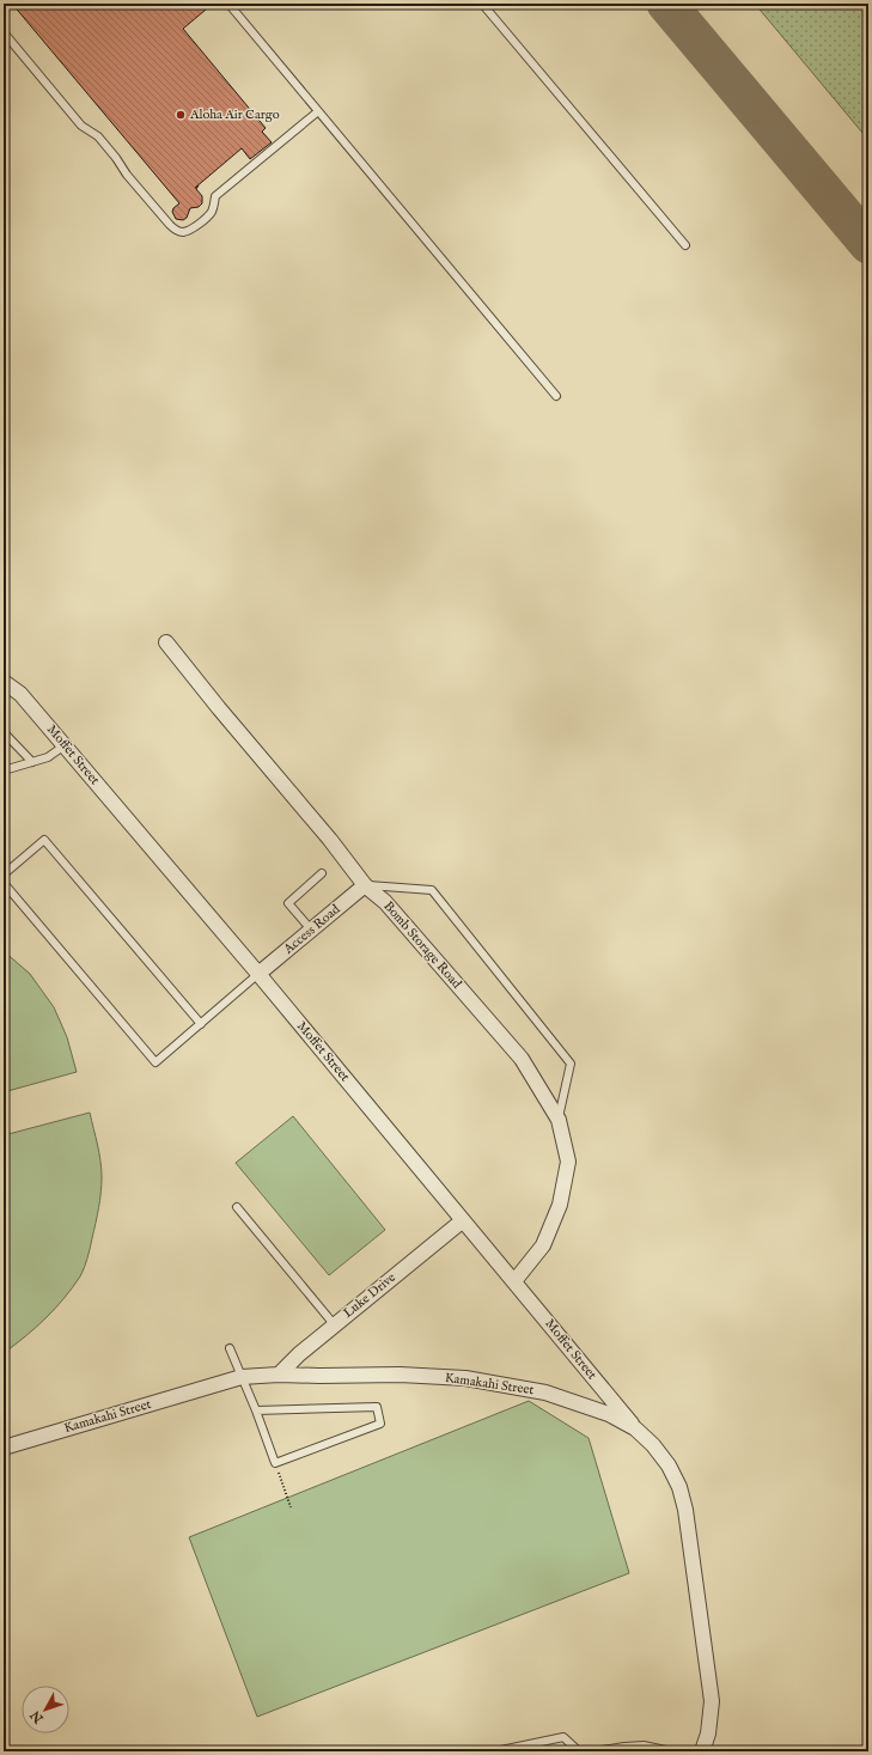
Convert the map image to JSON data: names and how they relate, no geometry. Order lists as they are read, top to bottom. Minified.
{"streets":{"street":["Moffet Street","Access Road","Bomb Storage Road","Luke Drive","Kamakahi Street"]},"crossings":[["Moffet Street","Access Road"],["Moffet Street","Bomb Storage Road"],["Moffet Street","Luke Drive"],["Moffet Street","Kamakahi Street"],["Access Road","Bomb Storage Road"],["Luke Drive","Kamakahi Street"]],"places":["Aloha Air Cargo"],"north":"bottom left"}
